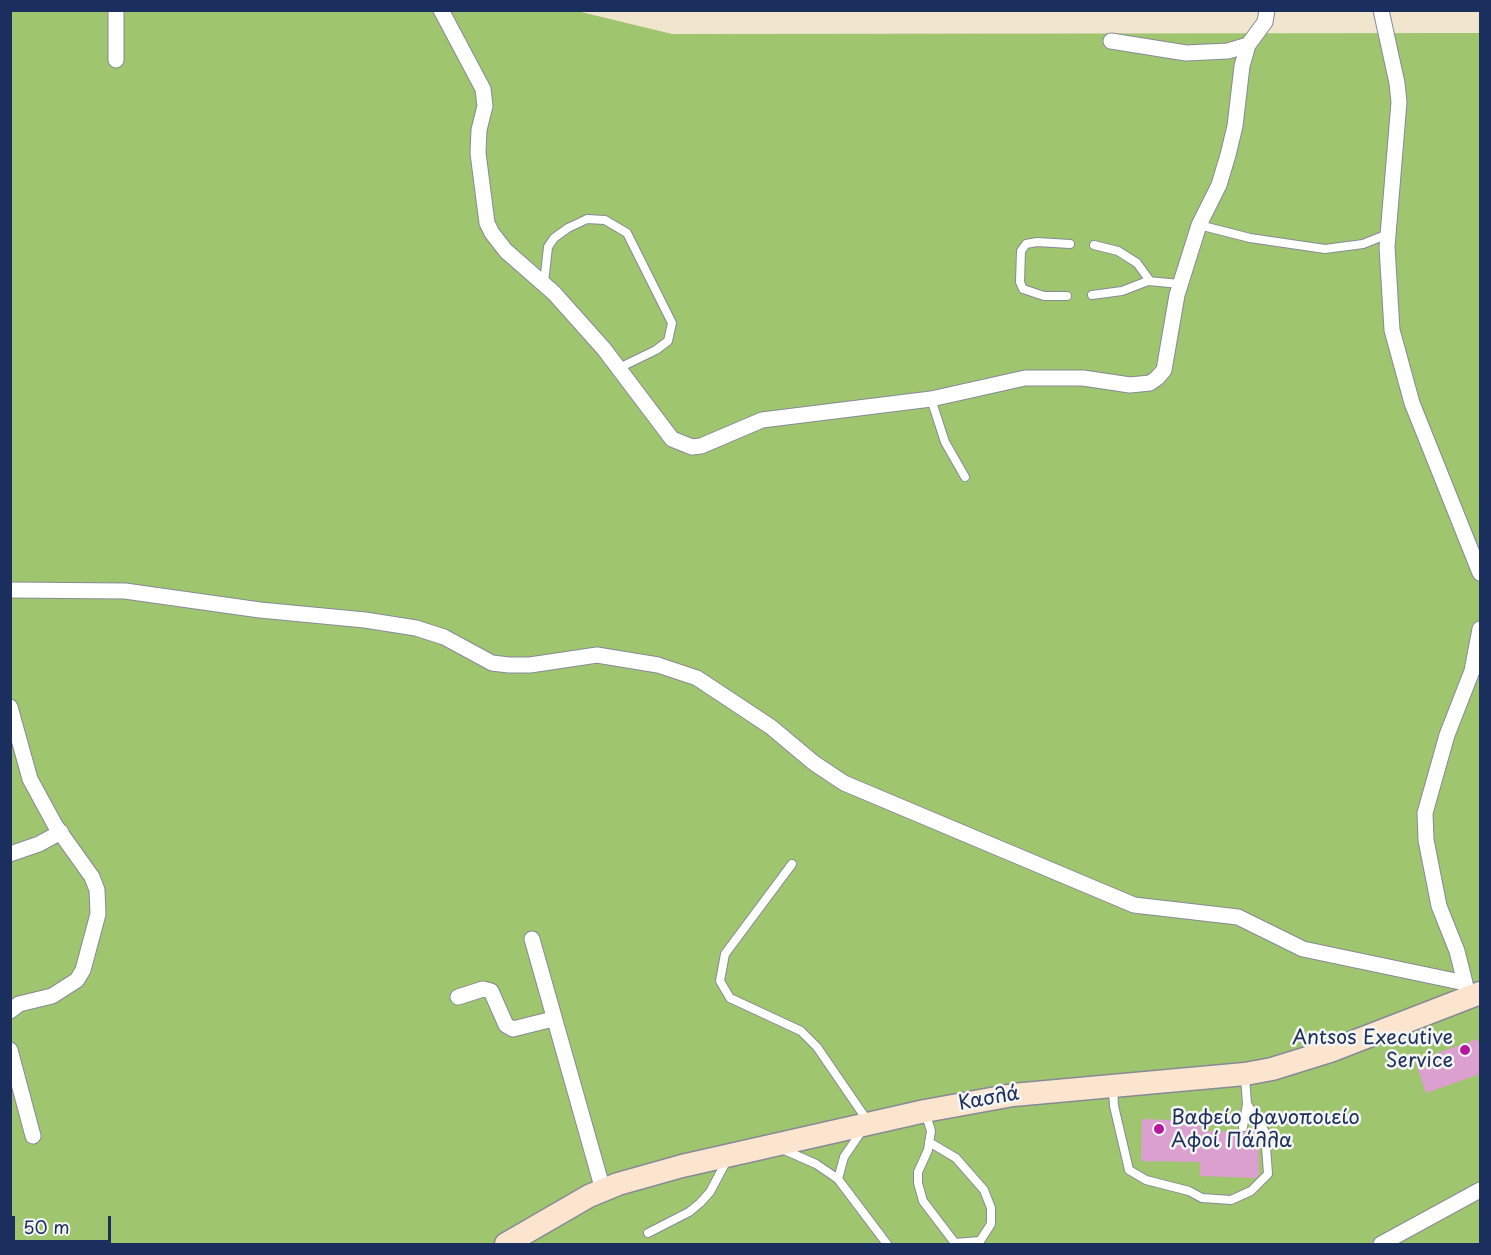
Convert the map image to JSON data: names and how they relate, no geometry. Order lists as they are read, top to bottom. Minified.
{"streets":{"street":["Κασλά"]},"places":["Antsos Executive Service","Βαφείο φανοποιείο Αφοί Πάλλα"],"scale_bar":"50 m"}
